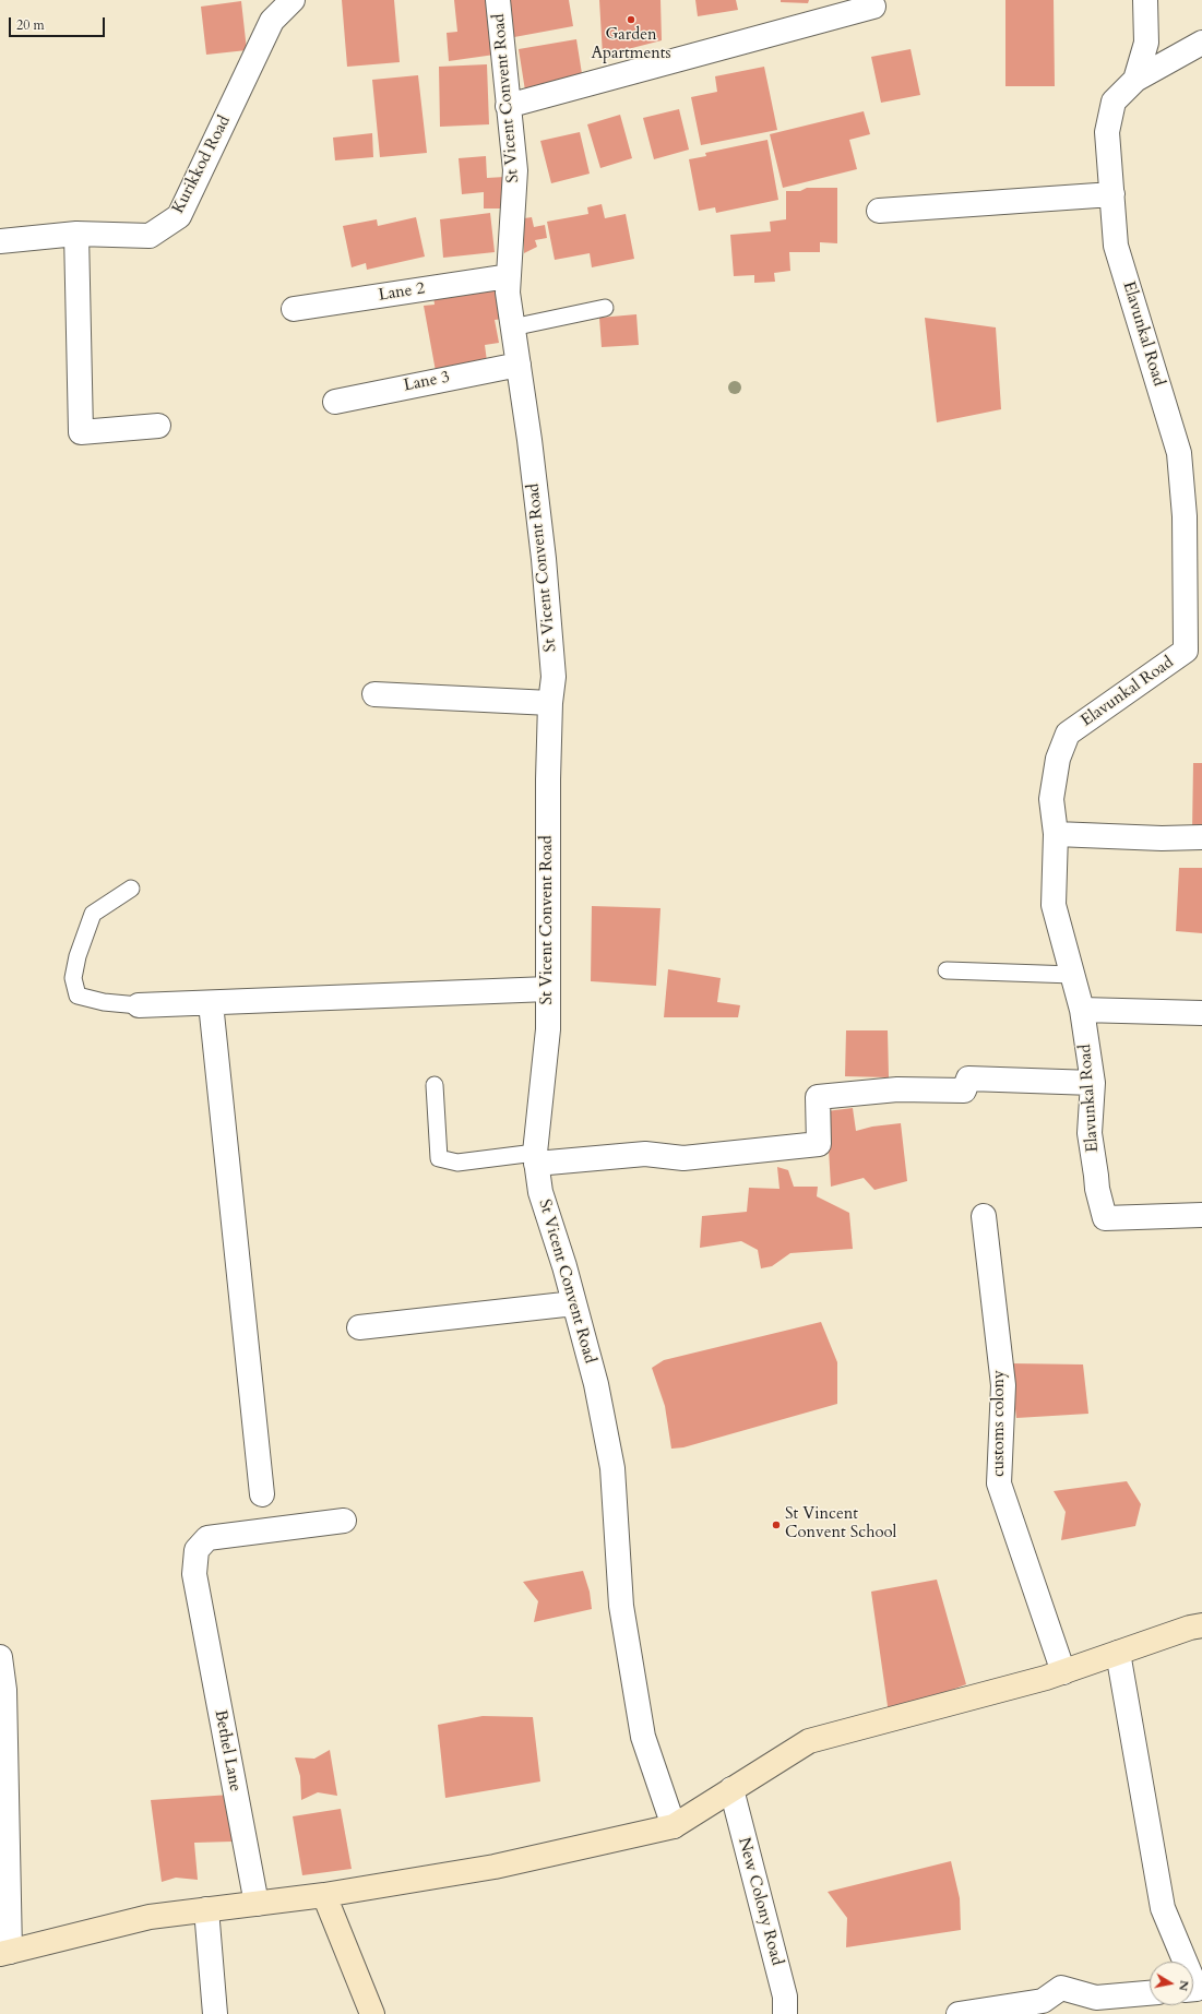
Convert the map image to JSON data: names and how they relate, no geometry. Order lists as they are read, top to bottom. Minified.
{"streets":{"street":["St Vicent Convent Road","Kurikkod Road","Lane 2","Elavunkal Road","Lane 3","customs colony","Bethel Lane","New Colony Road"]},"crossings":[["St Vicent Convent Road","Lane 2"],["St Vicent Convent Road","Lane 3"]],"places":["Garden Apartments","St Vincent Convent School"],"scale_bar":"20 m","north":"right"}
